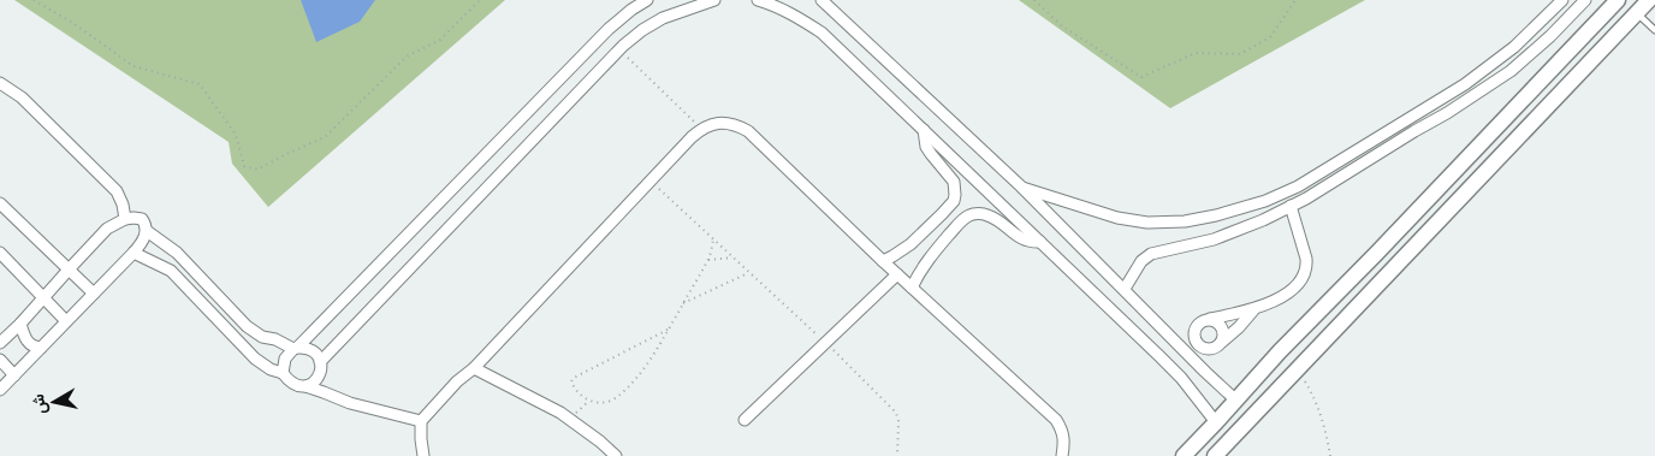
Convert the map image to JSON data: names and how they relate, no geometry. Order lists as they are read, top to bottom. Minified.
{"north":"left"}
